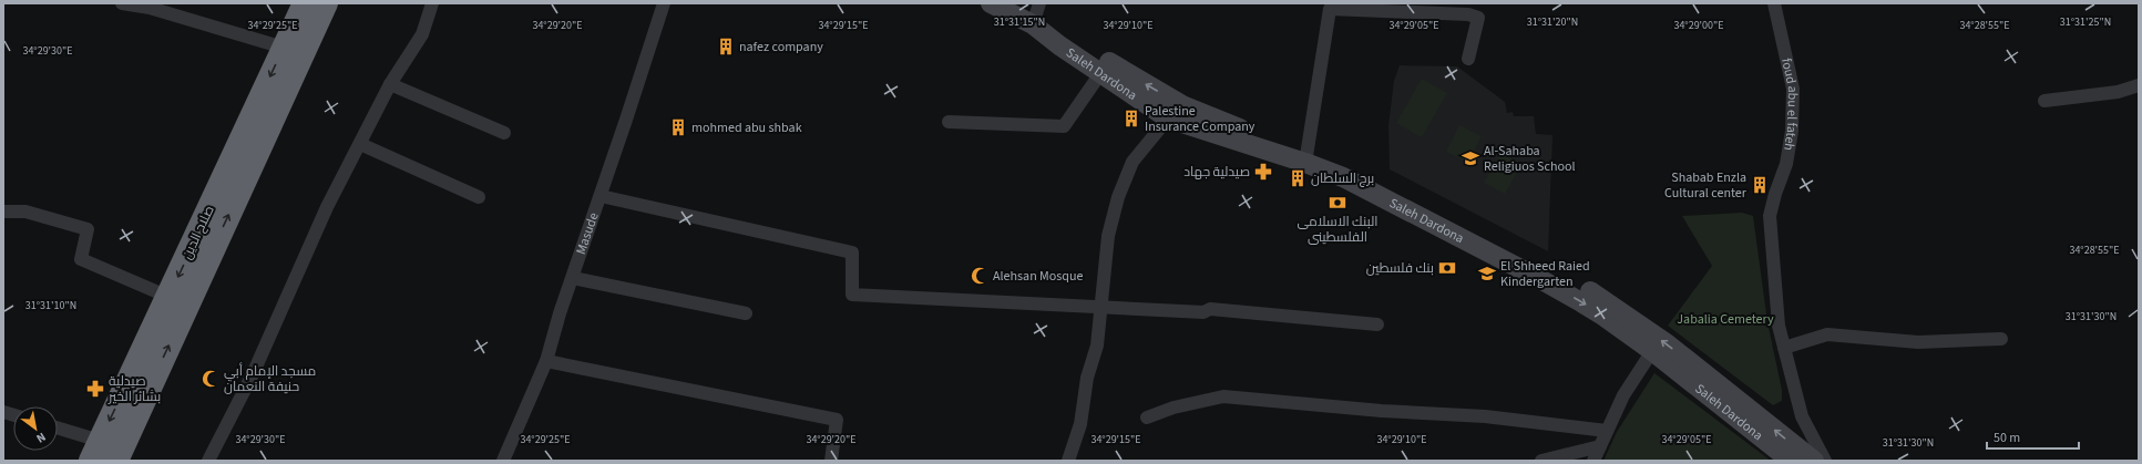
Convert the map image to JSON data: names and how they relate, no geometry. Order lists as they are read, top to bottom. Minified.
{"streets":{"highway":["صلاح الدين"],"street":["Saleh Dardona","foud abu el fateh","Masude"]},"parks":["Jabalia Cemetery"],"places":{"building":["nafez company","Palestine Insurance Company","mohmed abu shbak","برج السلطان","Shabab Enzla Cultural center"],"school or university":["Al-Sahaba Religiuos School","El Shheed Raied Kindergarten"],"pharmacy":["صيدلية جهاد","صيدلية بشائر الخير"],"bank":["البنك الاسلامى الفلسطينى","بنك فلسطين"],"mosque":["Alehsan Mosque","مسجد الإمام أبي حنيفة النعمان"]},"scale_bar":"50 m","north":"bottom right","coordinates":["31°31'25\"N","31°31'15\"N","31°31'20\"N","34°29'15\"E","34°29'10\"E","34°29'25\"E","34°29'20\"E","34°29'05\"E","34°29'00\"E","34°28'55\"E","34°29'30\"E","31°31'10\"N","31°31'30\"N"]}
